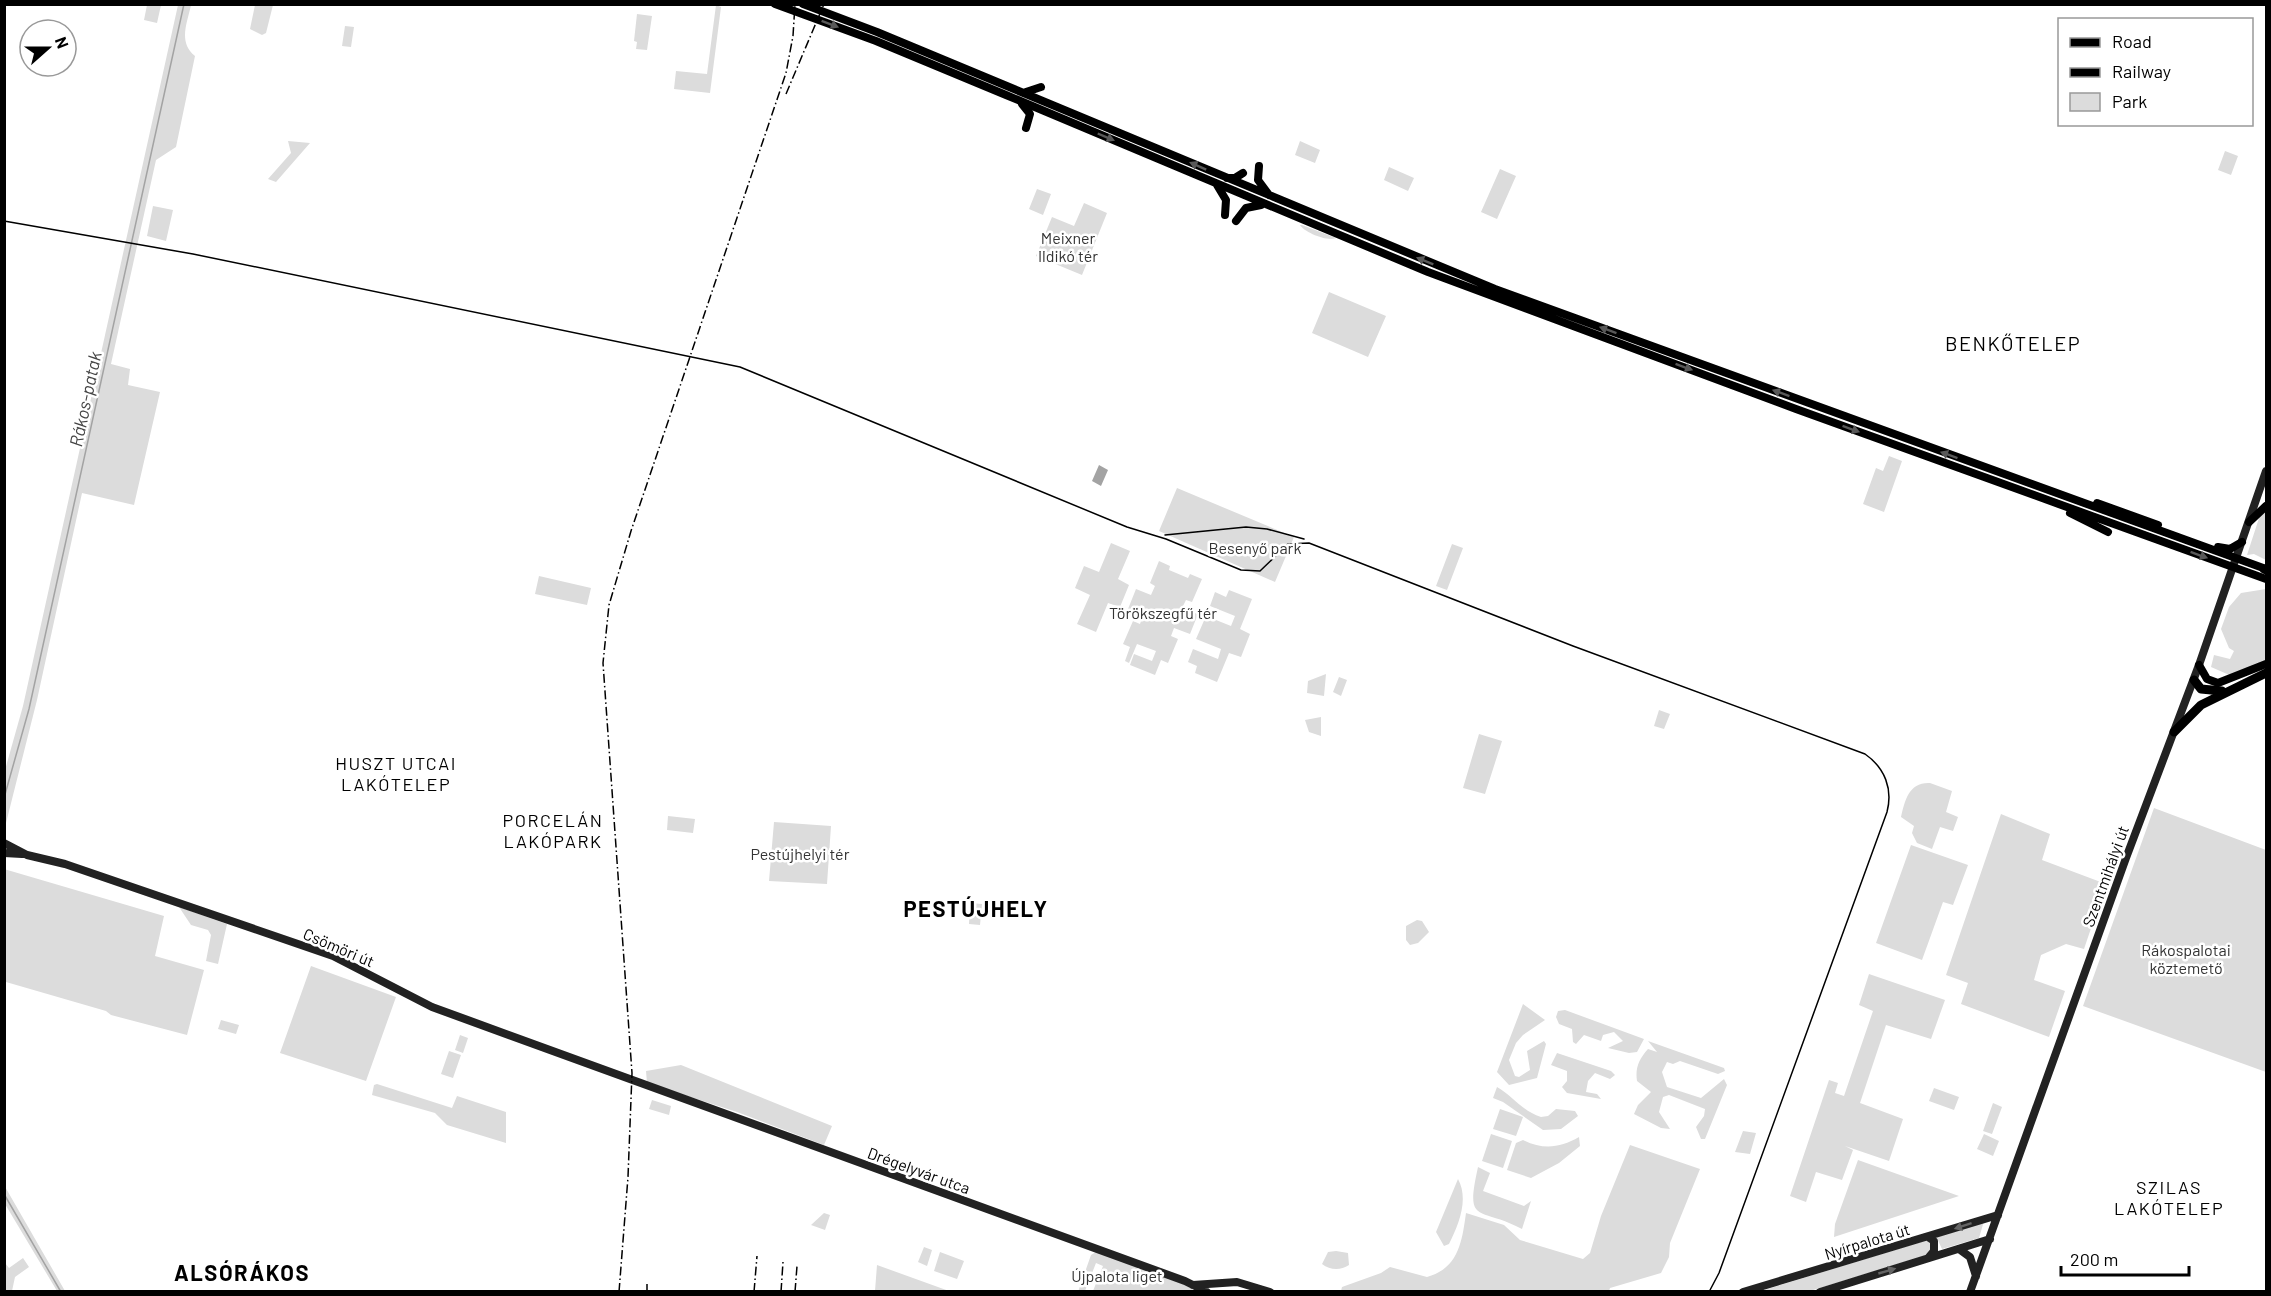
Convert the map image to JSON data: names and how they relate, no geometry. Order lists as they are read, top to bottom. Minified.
{"streets":{"main road":["Szentmihályi út","Csömöri út","Drégelyvár utca","Nyírpalota út"]},"crossings":[["Szentmihályi út","Nyírpalota út"],["Csömöri út","Drégelyvár utca"]],"districts":["BENKŐTELEP","HUSZT UTCAI LAKÓTELEP","PORCELÁN LAKÓPARK","PESTÚJHELY","SZILAS LAKÓTELEP","ALSÓRÁKOS"],"water":["Rákos-patak"],"parks":["Meixner Ildikó tér","Besenyő park","Törökszegfű tér","Pestújhelyi tér","Rákospalotai köztemető","Újpalota liget"],"legend":["Road","Railway","Park"],"scale_bar":"200 m","north":"right"}
